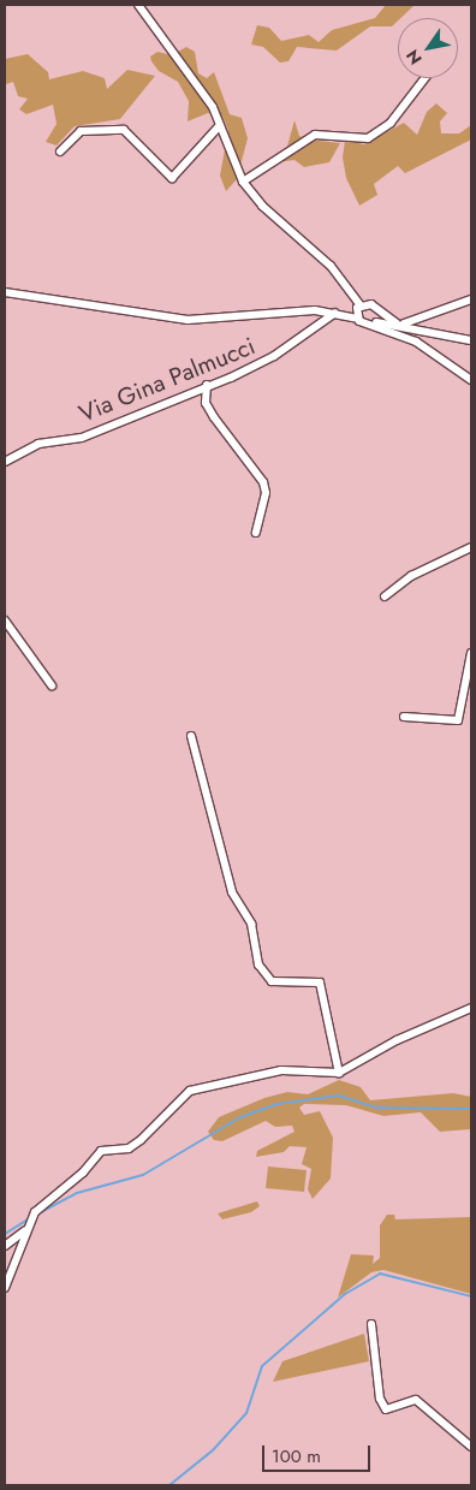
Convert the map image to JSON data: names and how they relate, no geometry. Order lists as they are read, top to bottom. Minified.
{"streets":{"street":["Via Gina Palmucci"]},"scale_bar":"100 m","north":"bottom left"}
